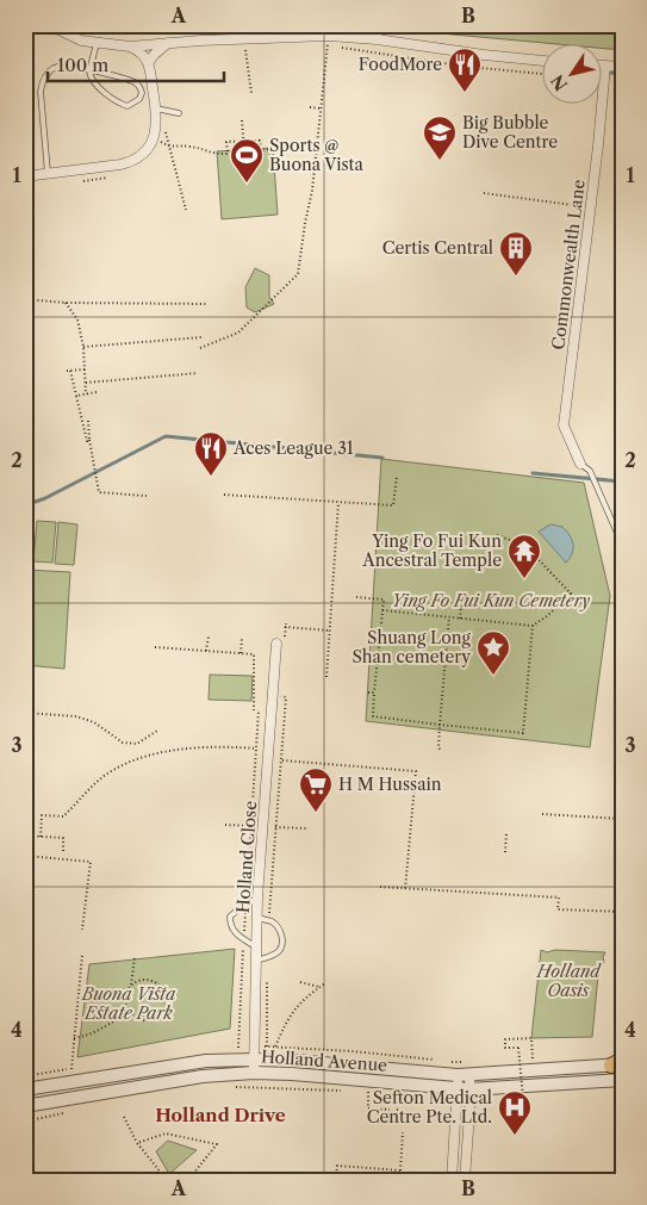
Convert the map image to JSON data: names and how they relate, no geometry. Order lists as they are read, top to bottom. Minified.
{"streets":{"street":["Commonwealth Lane","Holland Close","Holland Avenue"]},"crossings":[["Holland Close","Holland Avenue"]],"districts":["Holland Drive"],"parks":["Ying Fo Fui Kun Cemetery","Holland Oasis","Buona Vista Estate Park"],"places":{"restaurant":["FoodMore","Aces League 31"],"school or university":["Big Bubble Dive Centre"],"sports":["Sports @ Buona Vista"],"building":["Certis Central"],"temple":["Ying Fo Fui Kun Ancestral Temple"],"place":["Shuang Long Shan cemetery"],"supermarket":["H M Hussain"],"hospital":["Sefton Medical Centre Pte. Ltd."]},"scale_bar":"100 m","north":"bottom left","grid":{"columns":["A","B"],"rows":["1","2","3","4"]}}
